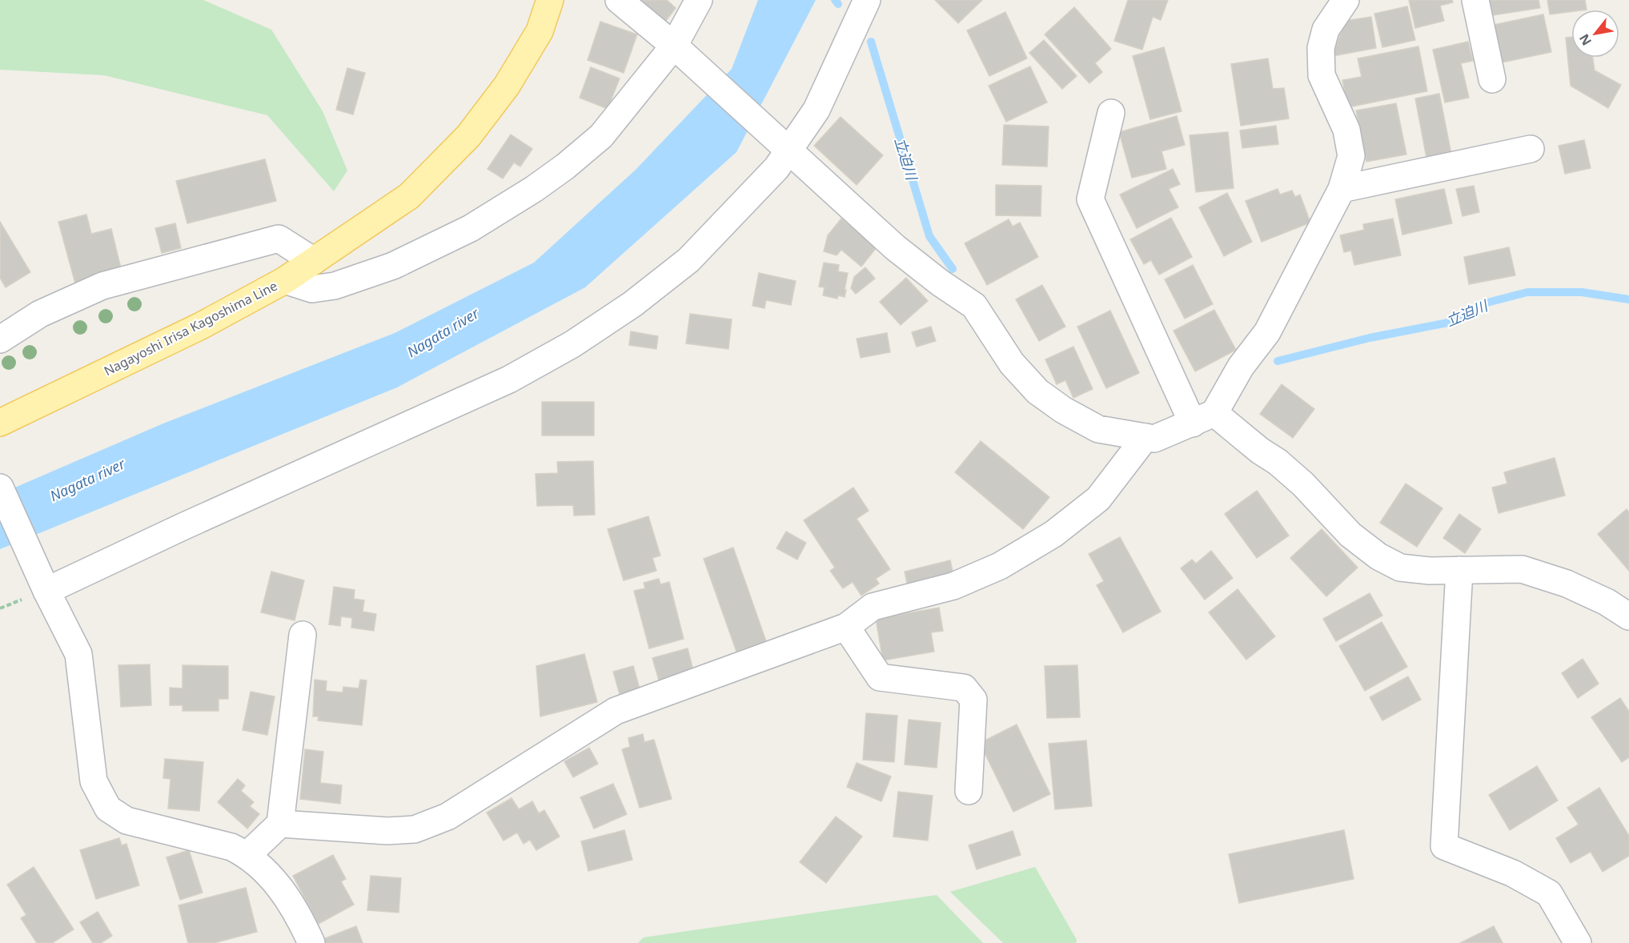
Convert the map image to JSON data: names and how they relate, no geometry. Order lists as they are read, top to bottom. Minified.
{"streets":{"main road":["Nagayoshi Irisa Kagoshima Line"]},"water":["立迫川","Nagata river"],"north":"bottom left"}
